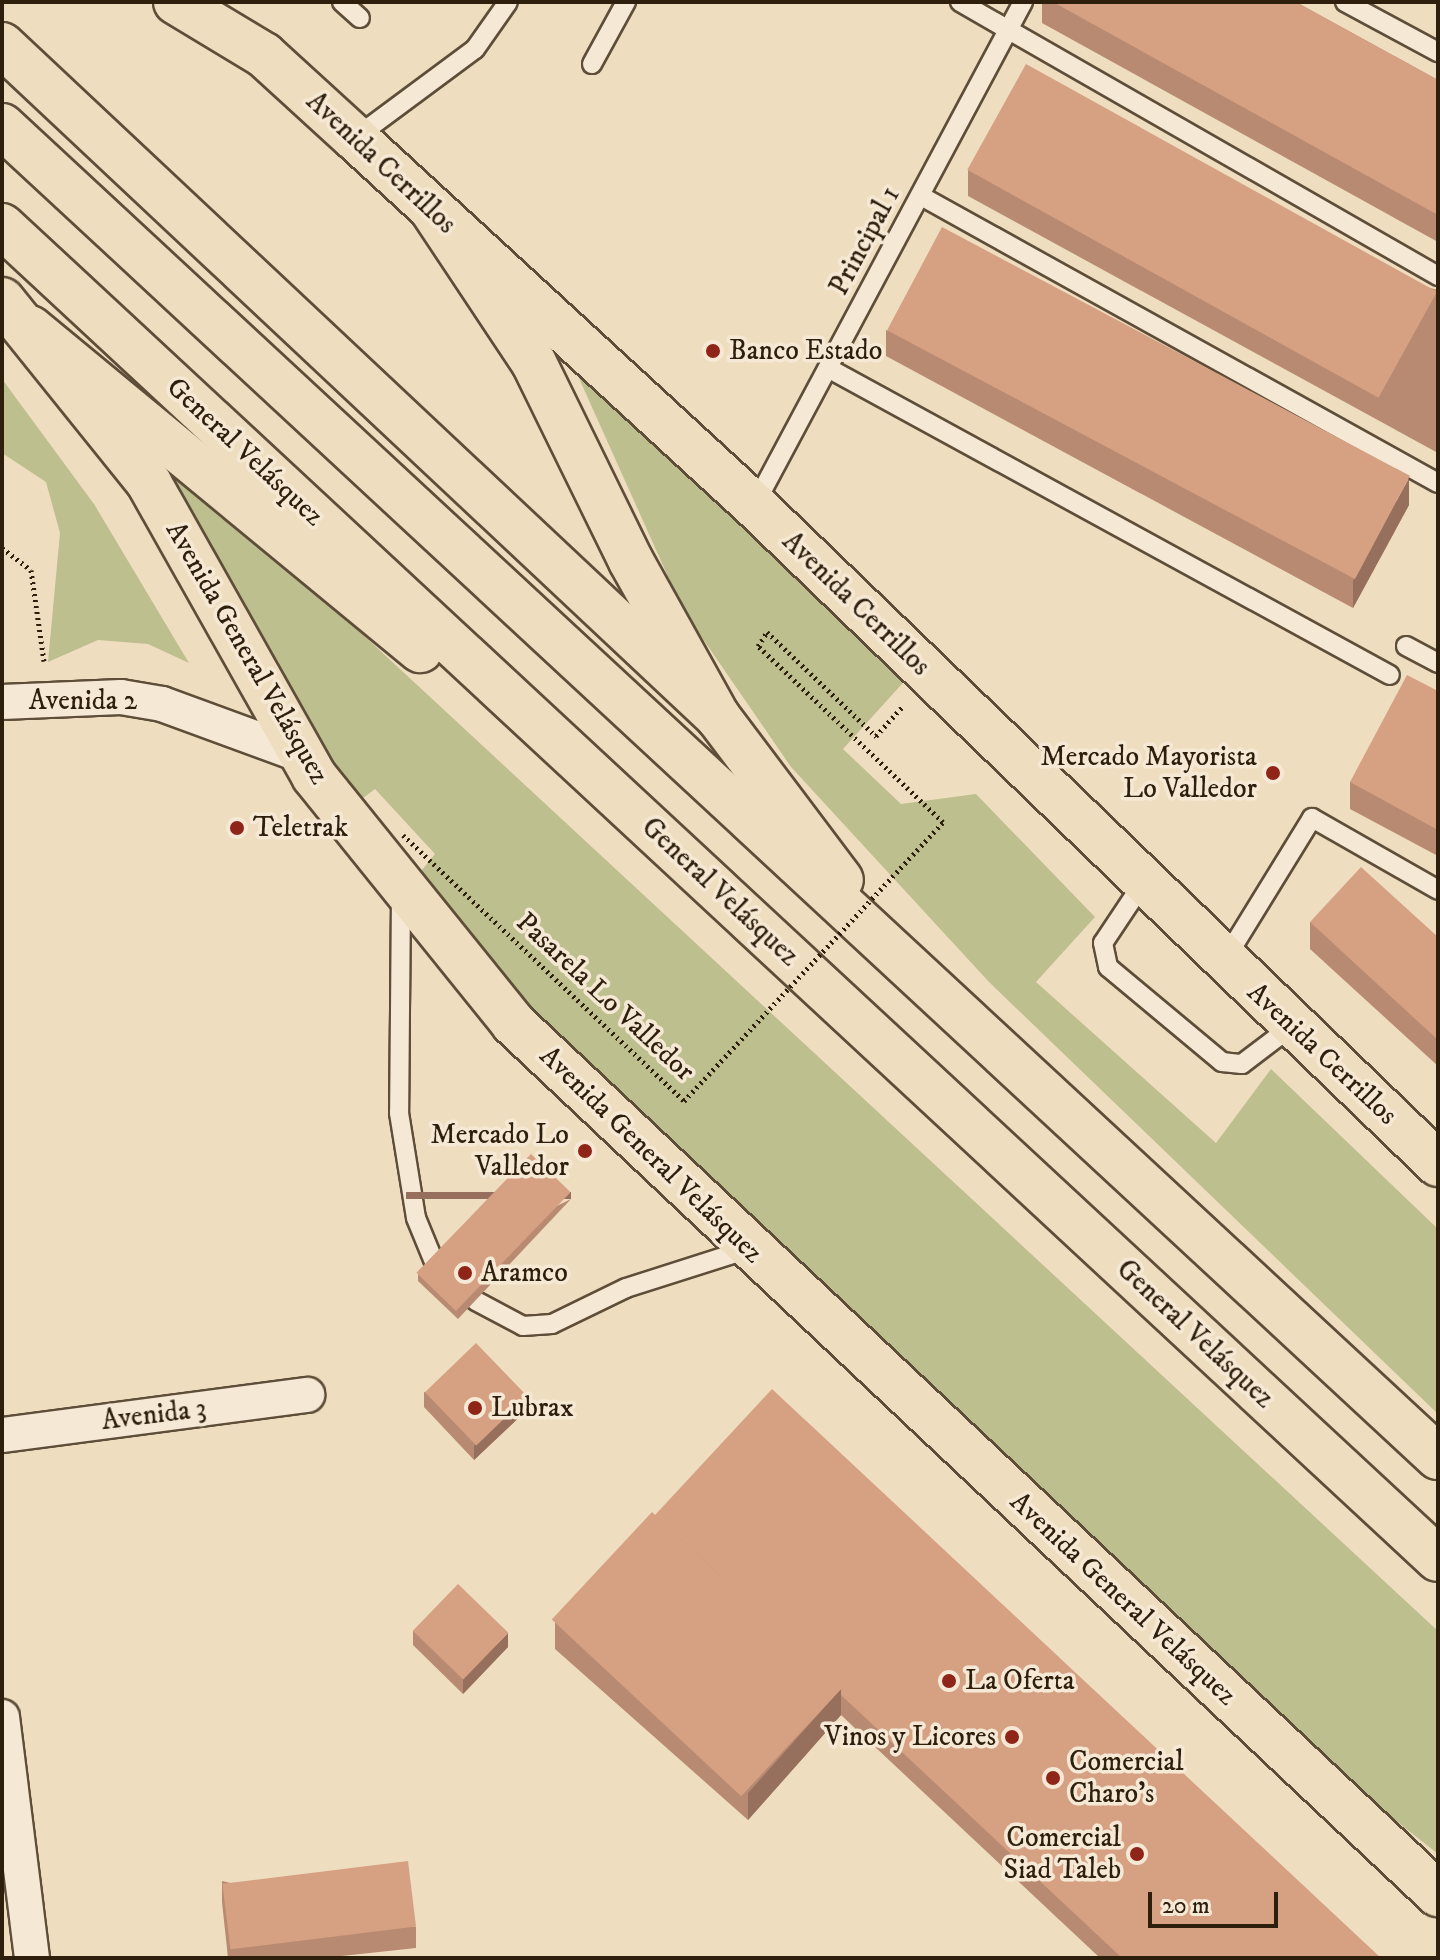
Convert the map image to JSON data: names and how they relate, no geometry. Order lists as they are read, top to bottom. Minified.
{"streets":{"main road":["Avenida Cerrillos","General Velásquez","Avenida General Velásquez"],"street":["Avenida 2","Avenida 3"],"lane":["Principal 1"],"path":["Pasarela Lo Valledor"]},"crossings":[["Avenida Cerrillos","Principal 1"],["Avenida General Velásquez","Avenida 2"]],"places":["Banco Estado","Mercado Mayorista Lo Valledor","Teletrak","Mercado Lo Valledor","Aramco","Lubrax","La Oferta","Vinos y Licores","Comercial Charo's","Comercial Siad Taleb"],"scale_bar":"20 m"}
